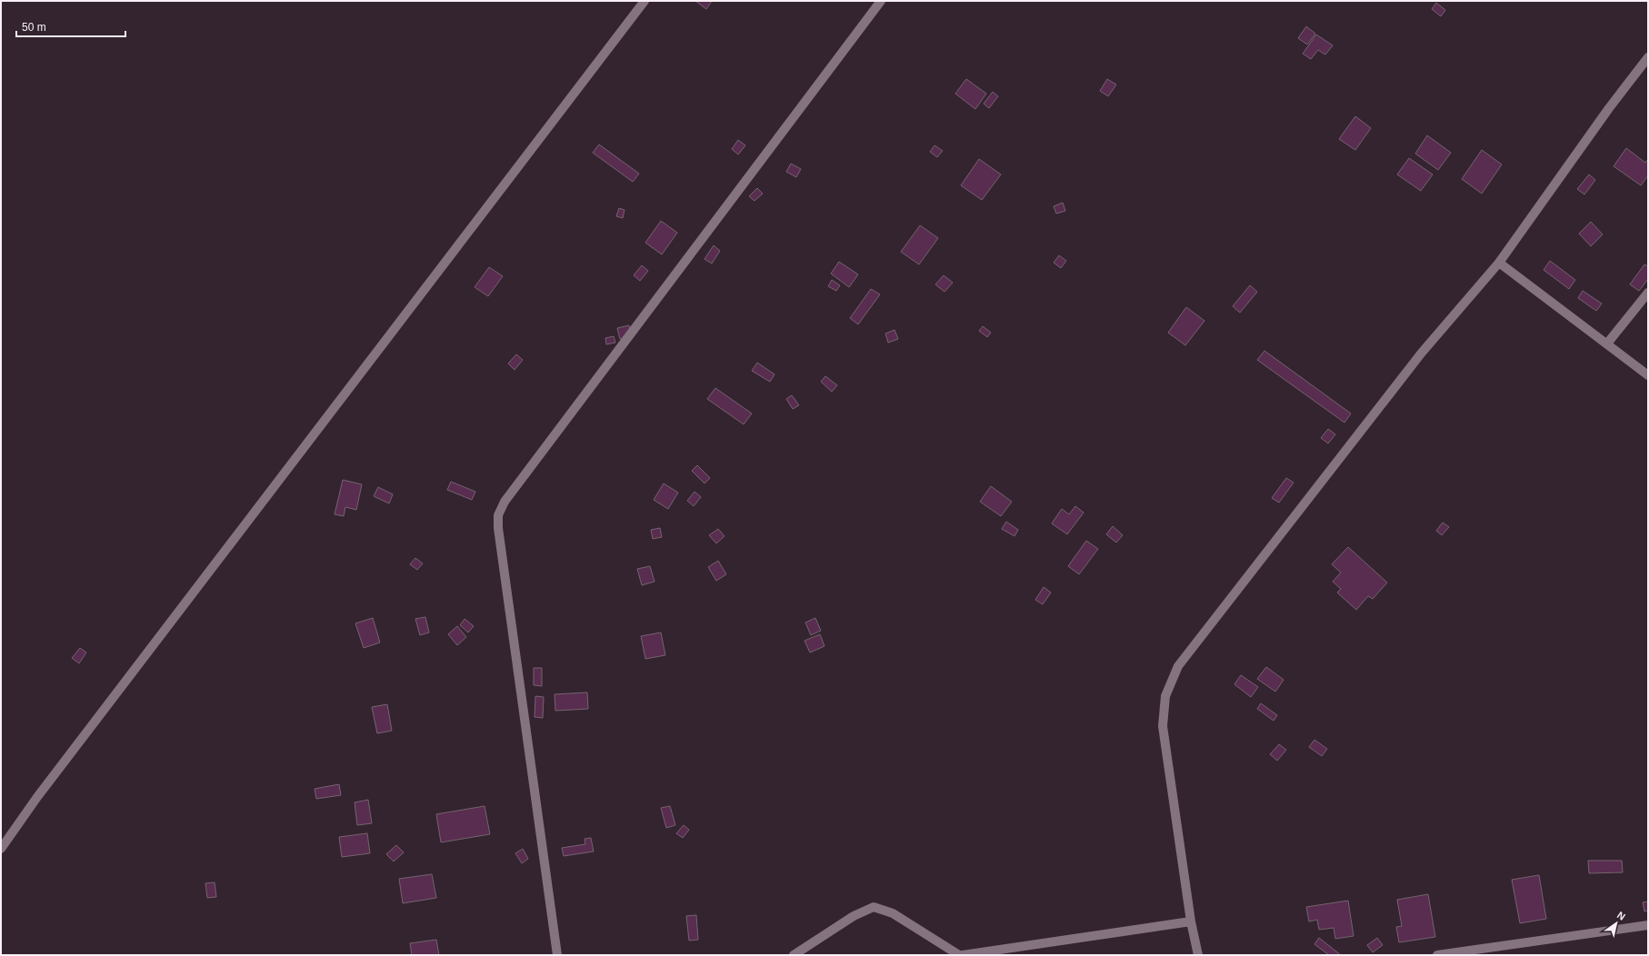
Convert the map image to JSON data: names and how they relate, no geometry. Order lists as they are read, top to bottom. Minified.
{"scale_bar":"50 m","north":"top right"}
